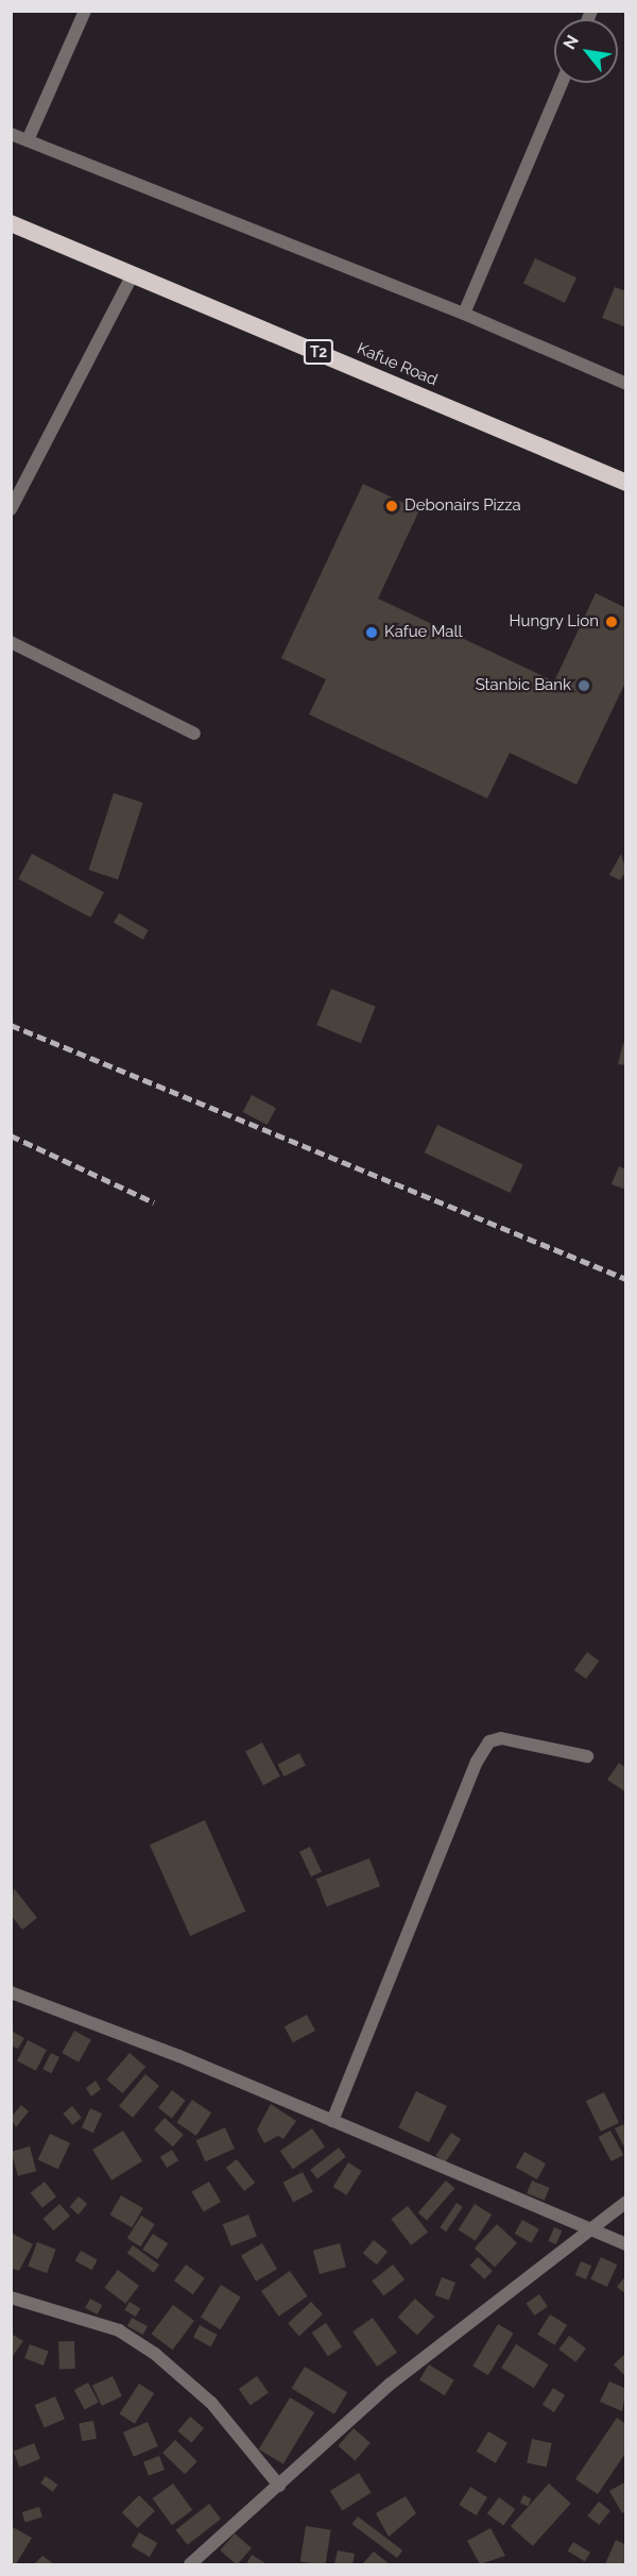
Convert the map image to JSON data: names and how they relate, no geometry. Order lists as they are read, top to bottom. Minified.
{"streets":{"highway":["T2","Kafue Road"]},"places":["Debonairs Pizza","Hungry Lion","Kafue Mall","Stanbic Bank"],"north":"top left"}
